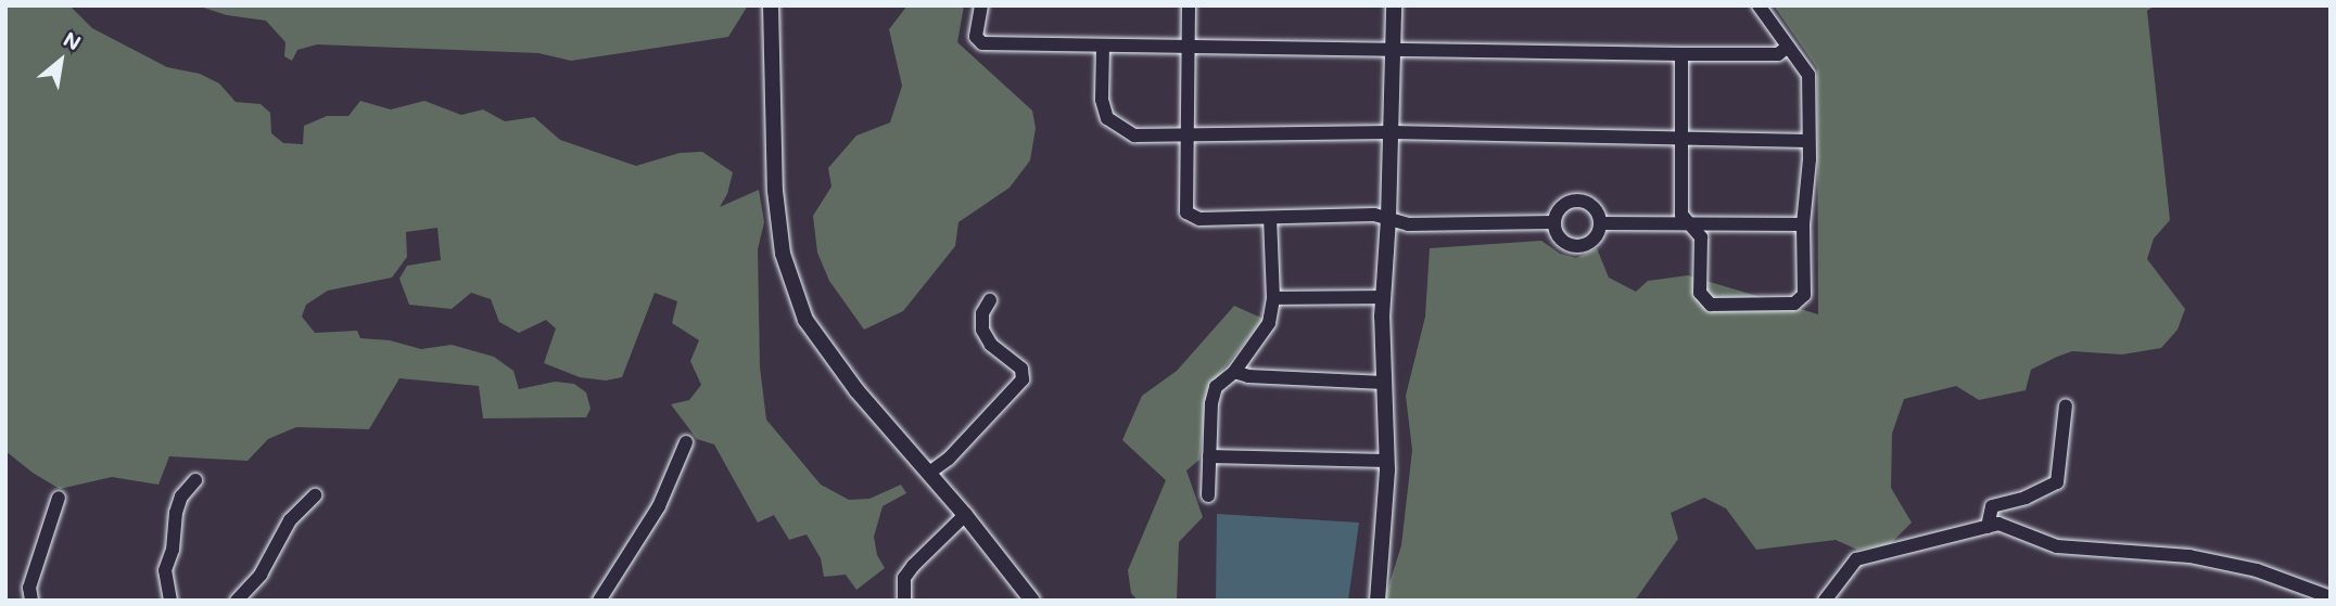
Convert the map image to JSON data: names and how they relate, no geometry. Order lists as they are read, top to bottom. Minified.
{"north":"top right"}
